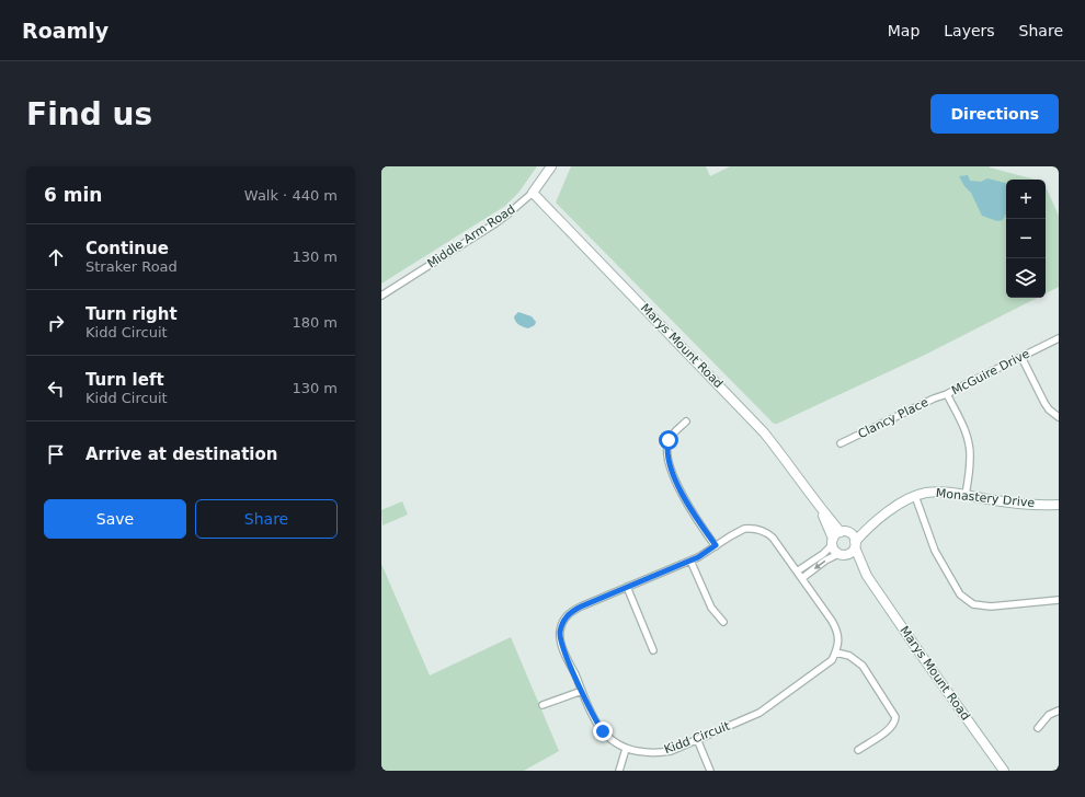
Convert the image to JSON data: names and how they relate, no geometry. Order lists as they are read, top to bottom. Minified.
{"streets":{"street":["Middle Arm Road","Marys Mount Road","McGuire Drive","Clancy Place","Monastery Drive","Kidd Circuit"]},"crossings":[["Middle Arm Road","Marys Mount Road"],["Marys Mount Road","Monastery Drive"],["McGuire Drive","Clancy Place"],["McGuire Drive","Monastery Drive"]],"page":{"header":"Roamly","nav":["Map","Layers","Share"],"buttons":["Directions",["Save","Share"]],"title":"Find us","heading":["6 min","Walk · 440 m"],"map_buttons":["+","−"],"list":[["Continue","Straker Road","130 m"],["Turn right","Kidd Circuit","180 m"],["Turn left","Kidd Circuit","130 m"],"Arrive at destination"]}}
